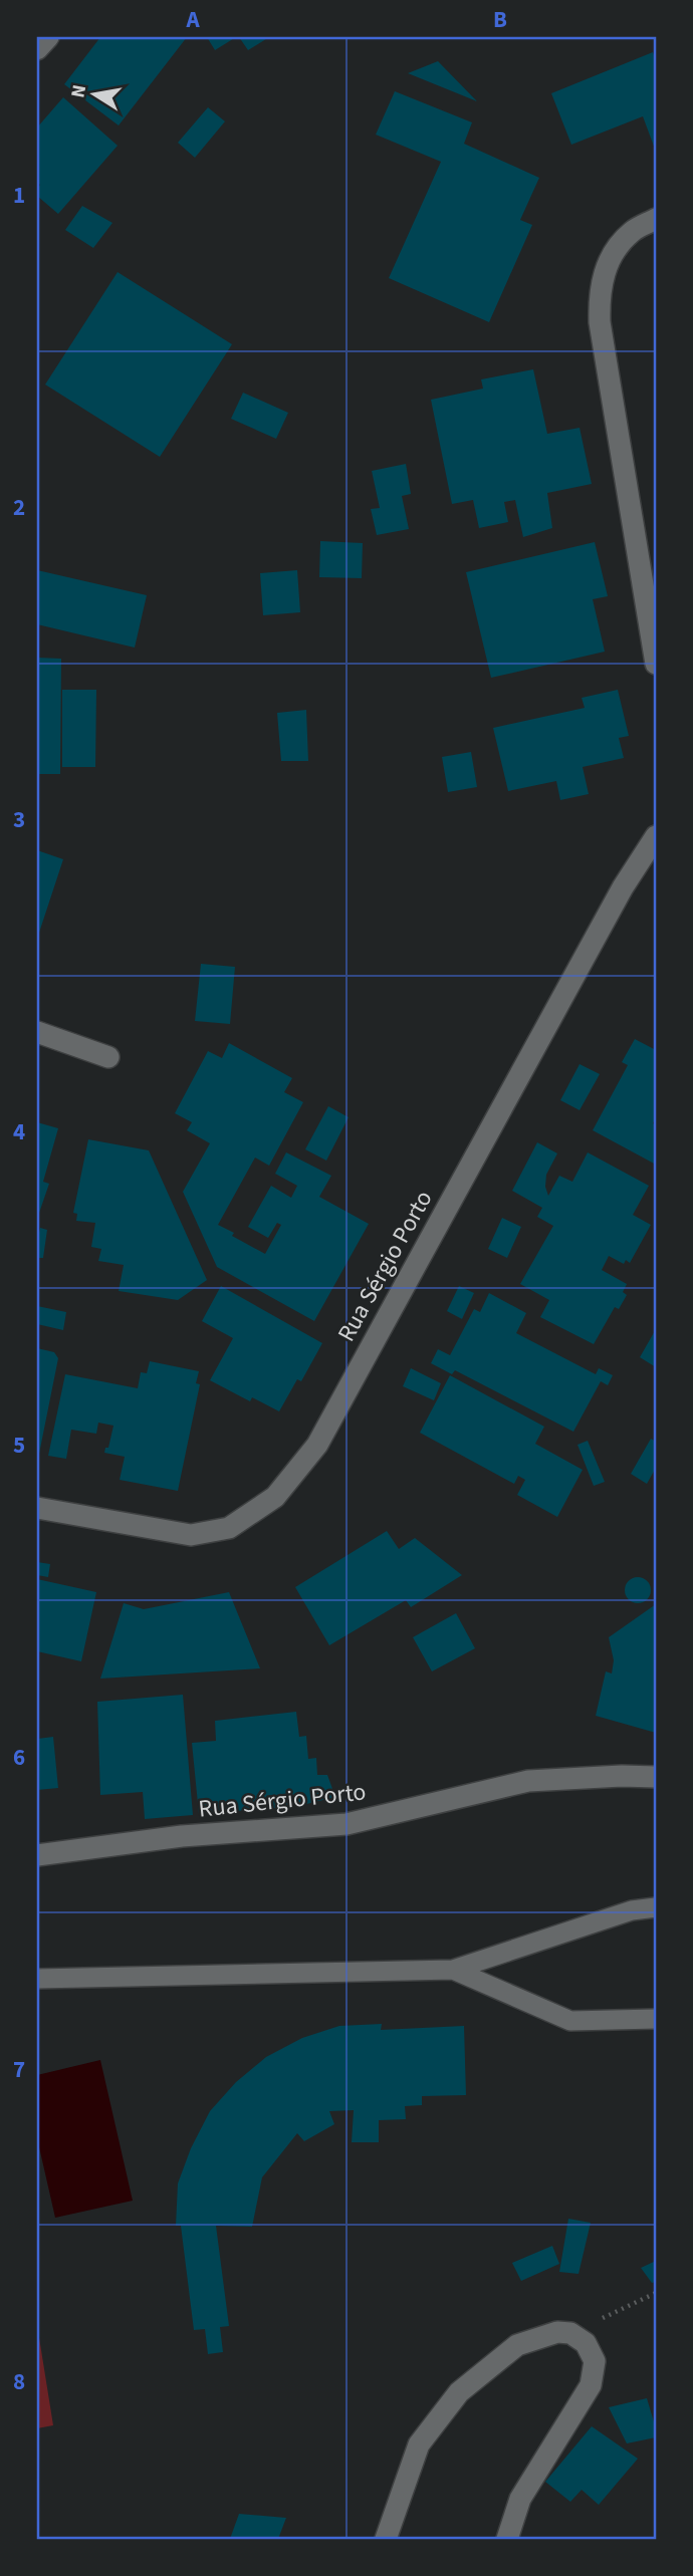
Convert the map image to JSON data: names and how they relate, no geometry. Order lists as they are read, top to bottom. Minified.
{"streets":{"street":["Rua Sérgio Porto"]},"north":"left","grid":{"columns":["A","B"],"rows":["1","2","3","4","5","6","7","8"]}}
